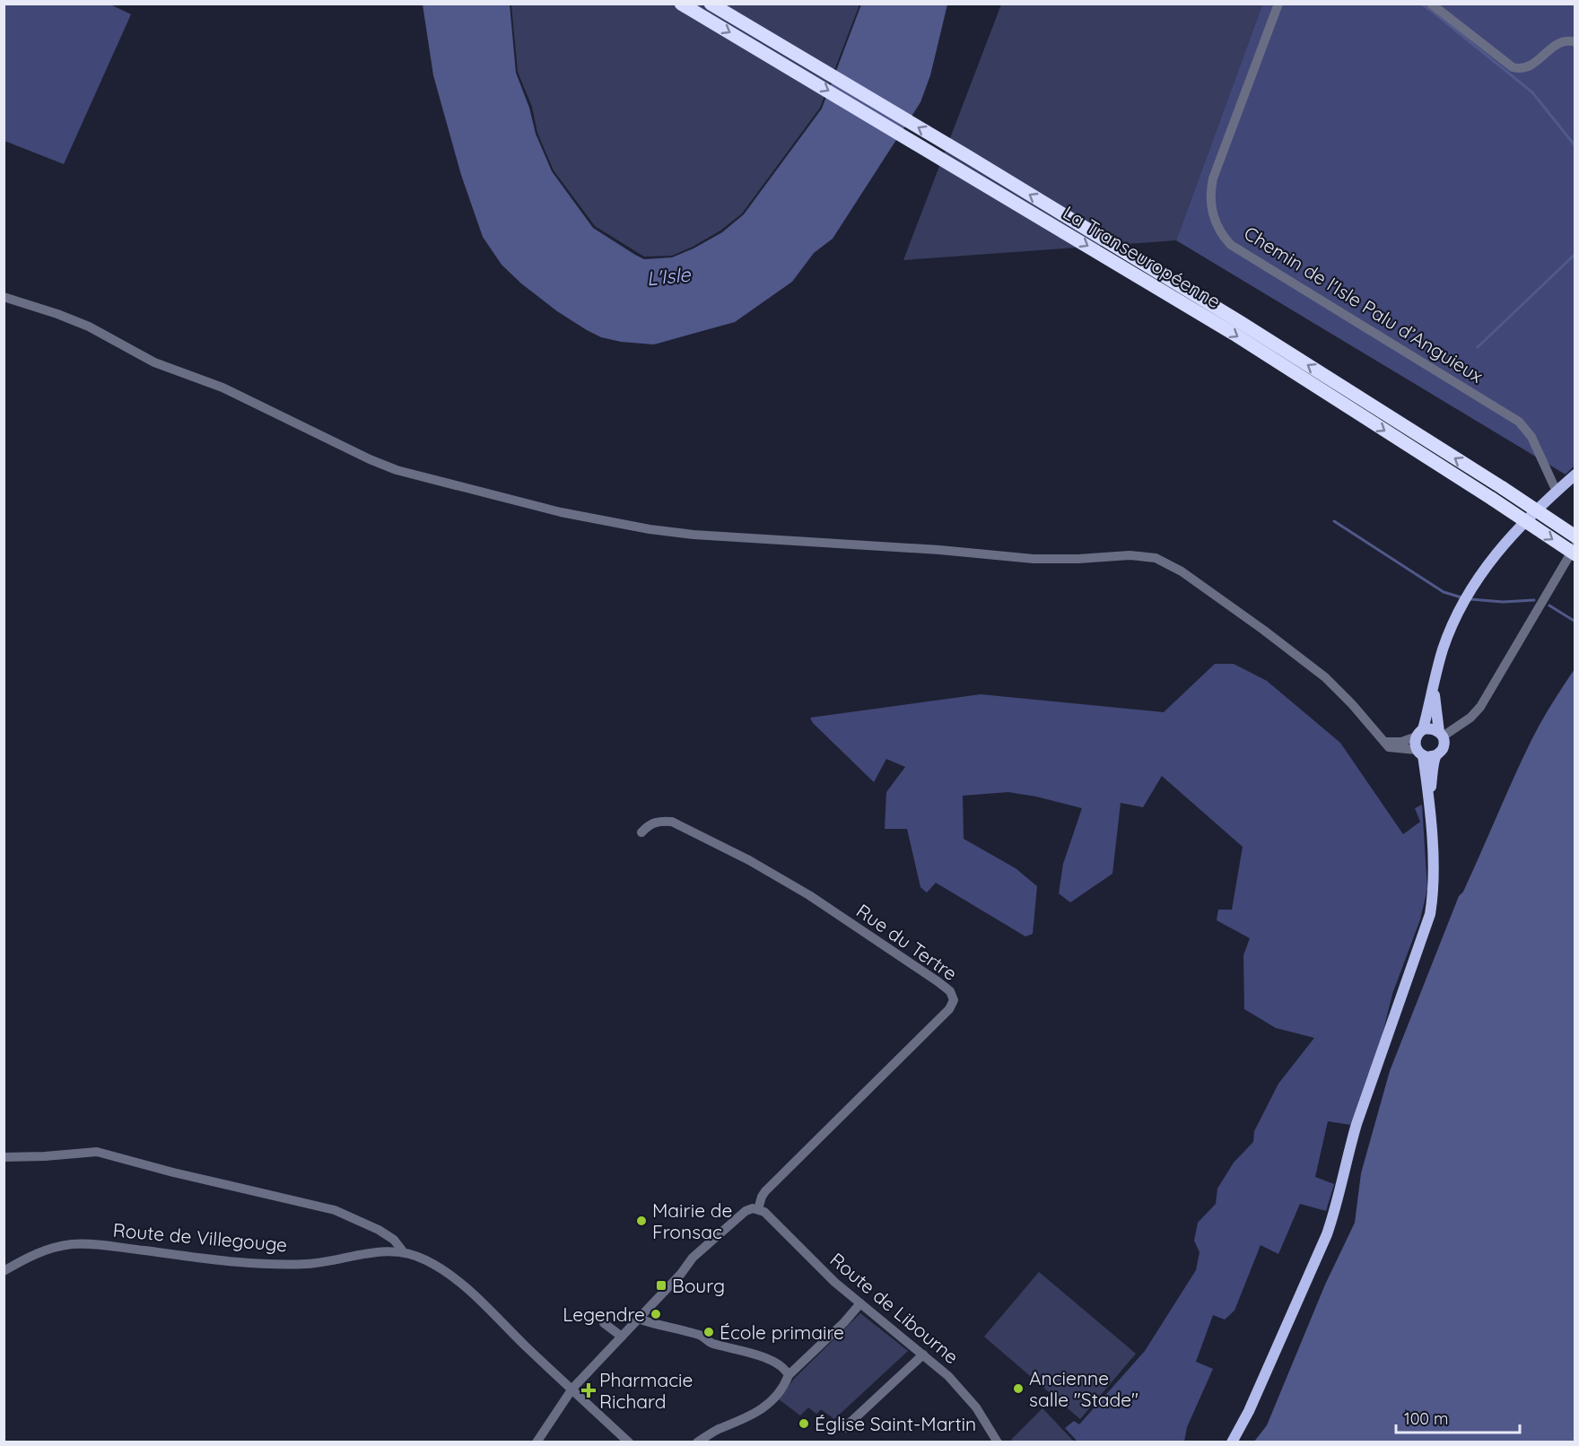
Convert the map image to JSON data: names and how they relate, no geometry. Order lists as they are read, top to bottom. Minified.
{"streets":{"highway":["La Transeuropéenne"],"street":["Chemin de l'Isle Palu d’Anguieux","Rue du Tertre","Route de Villegouge","Route de Libourne"]},"crossings":[["Rue du Tertre","Route de Libourne"]],"water":["L'Isle"],"places":{"other":["Mairie de Fronsac","Legendre","École primaire","Ancienne salle \"Stade\"","Église Saint-Martin"],"transit":["Bourg"],"health":["Pharmacie Richard"]},"scale_bar":"100 m"}
